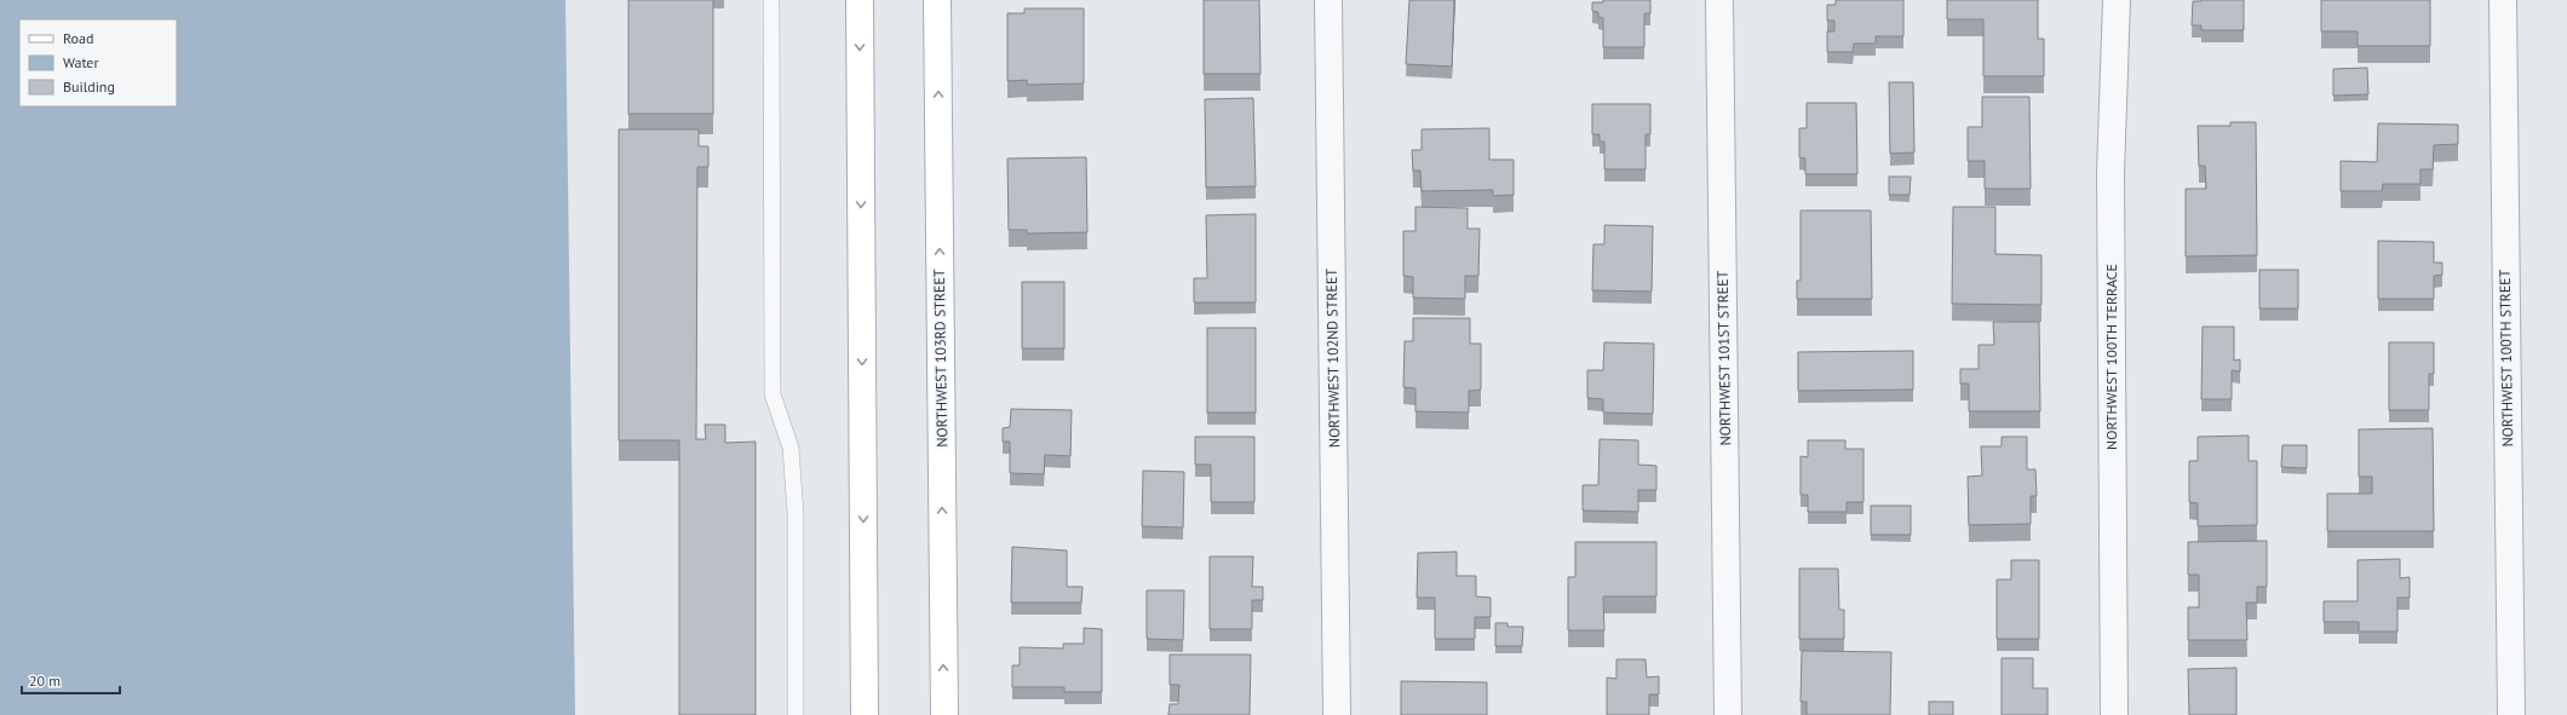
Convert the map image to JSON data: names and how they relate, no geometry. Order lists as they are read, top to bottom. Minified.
{"streets":{"main road":["NORTHWEST 103RD STREET"],"street":["NORTHWEST 100TH TERRACE","NORTHWEST 102ND STREET","NORTHWEST 101ST STREET","NORTHWEST 100TH STREET"]},"legend":["Road","Water","Building"],"scale_bar":"20 m"}
